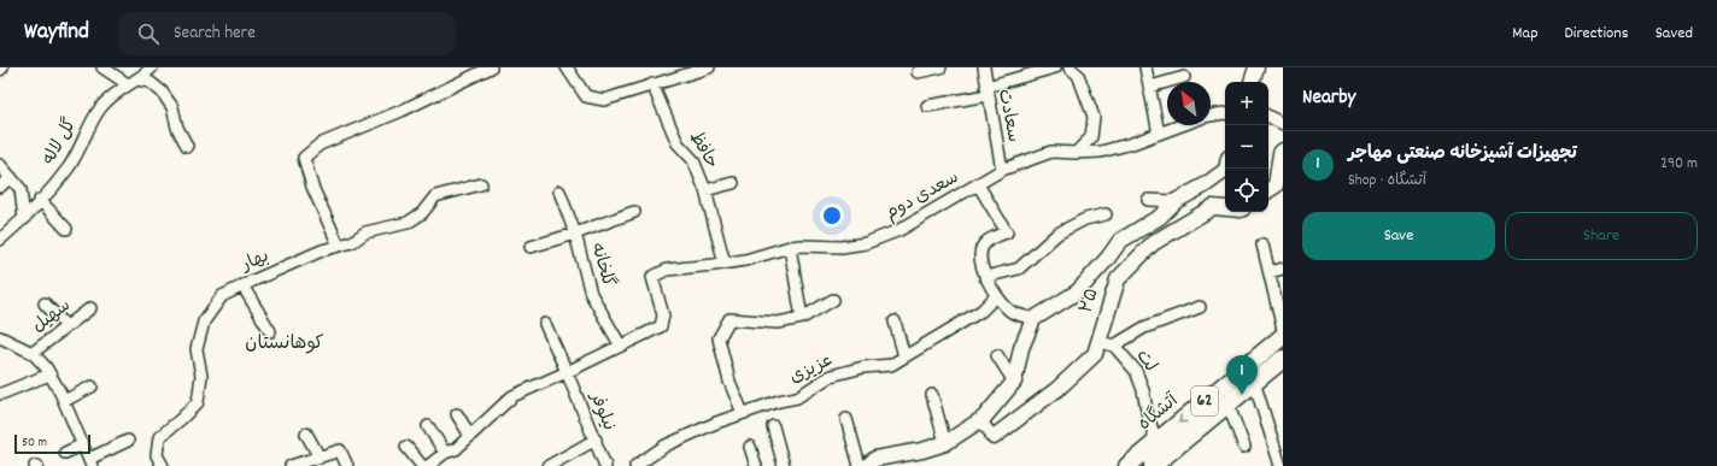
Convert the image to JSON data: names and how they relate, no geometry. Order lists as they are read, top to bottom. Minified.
{"streets":{"main road":["62","آتشگاه"],"street":["سعادت","گل لاله","حافظ","سعدی دوم","بهار","گلخانه","۲۵","سهیل","لت","عزیزی","نیلوفر"]},"crossings":[["سعادت","سعدی دوم"],["حافظ","سعدی دوم"],["سعدی دوم","گلخانه"],["۲۵","لت"],["لت","آتشگاه"]],"districts":["کوهانستان"],"scale_bar":"50 m","north":"top left","page":{"header":"Wayfind","search":"Search here","nav":["Map","Directions","Saved"],"heading":"Nearby","map_buttons":["+","−"],"list":[{"mark":"1","name":"تجهیزات آشپزخانه صنعتی مهاجر","note":"Shop · آتشگاه","value":"290 m"}],"buttons":["Save","Share"],"pins":"1","scale":"50 m"}}
